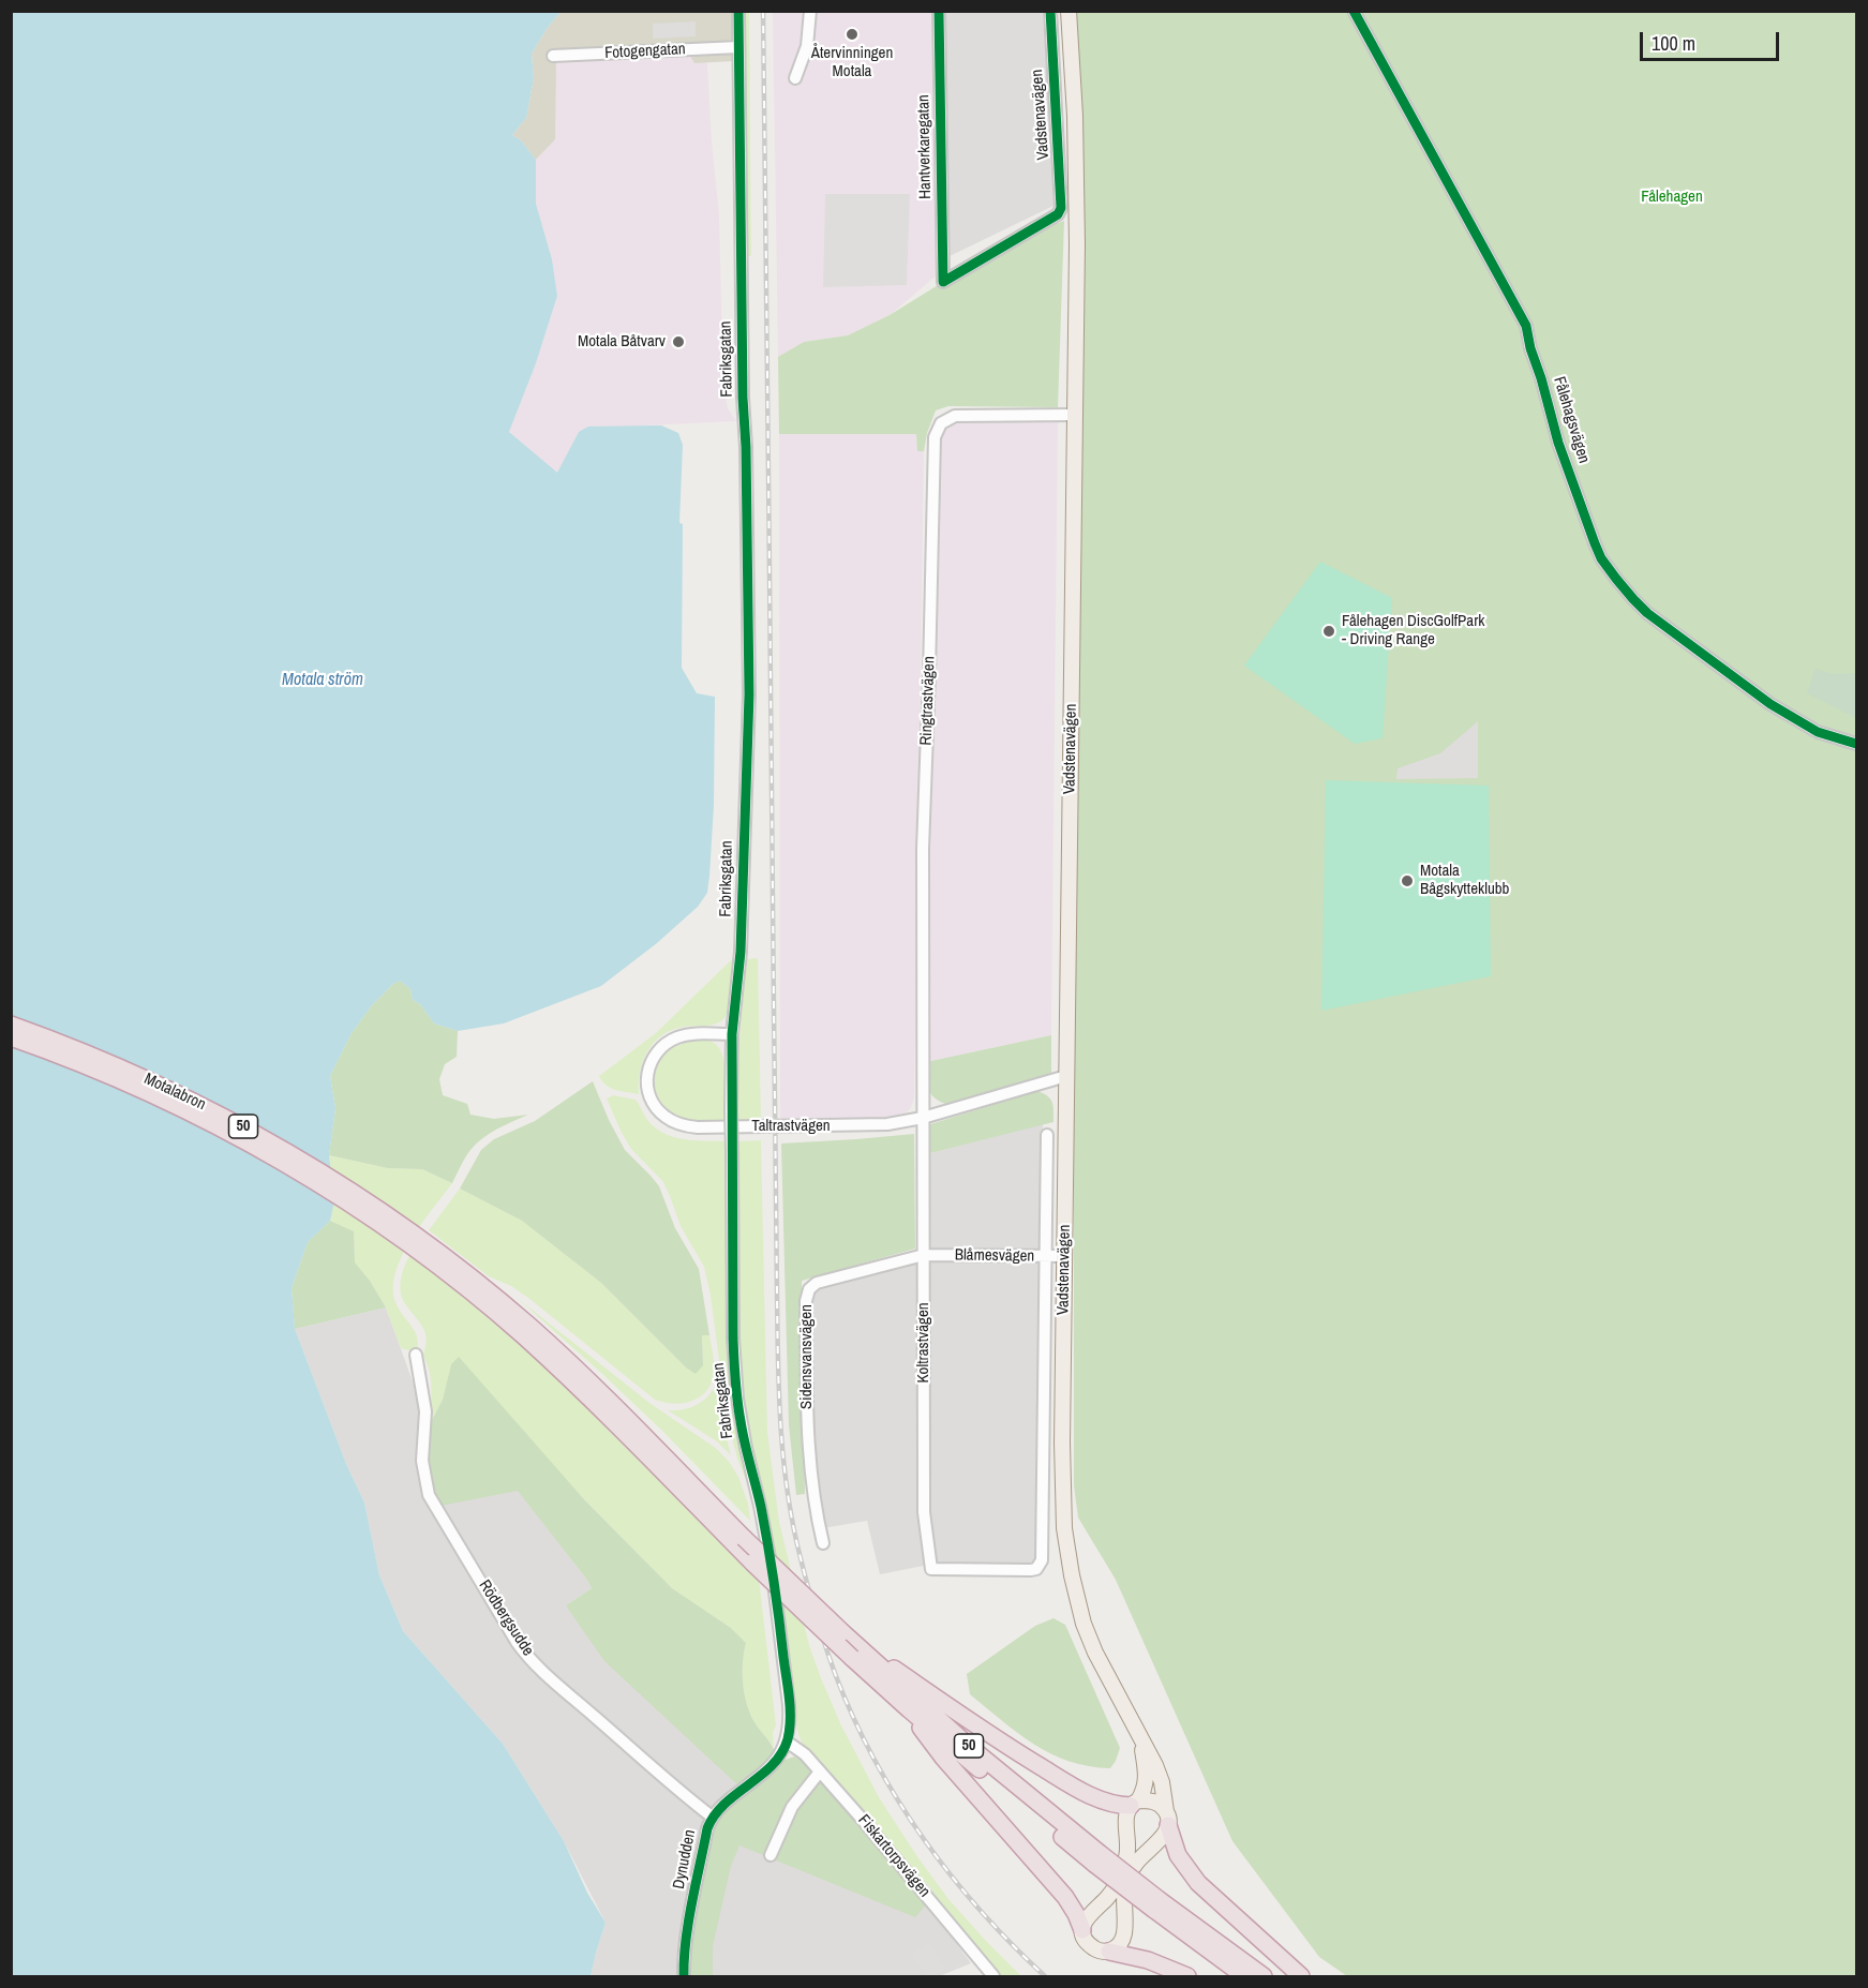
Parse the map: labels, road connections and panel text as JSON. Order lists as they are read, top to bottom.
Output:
{
  "streets": {
    "highway": ["Motalabron", "50"],
    "main road": ["Vadstenavägen"],
    "street": [
      "Fotogengatan",
      "Hantverkaregatan",
      "Fabriksgatan",
      "Fålehagsvägen",
      "Ringtrastvägen",
      "Taltrastvägen",
      "Blåmesvägen",
      "Koltrastvägen",
      "Sidensvansvägen",
      "Rödbergsudde",
      "Fiskartorpsvägen",
      "Dynudden"
    ]
  },
  "crossings": [
    ["Fotogengatan", "Fabriksgatan"],
    ["Vadstenavägen", "Hantverkaregatan"],
    ["Vadstenavägen", "Ringtrastvägen"],
    ["Vadstenavägen", "50"],
    ["Vadstenavägen", "Taltrastvägen"],
    ["Vadstenavägen", "Blåmesvägen"],
    ["Vadstenavägen", "Koltrastvägen"],
    ["Fabriksgatan", "Taltrastvägen"],
    ["Fabriksgatan", "Fiskartorpsvägen"],
    ["Fabriksgatan", "Dynudden"],
    ["Ringtrastvägen", "Taltrastvägen"],
    ["Ringtrastvägen", "Koltrastvägen"],
    ["Motalabron", "50"],
    ["Taltrastvägen", "Koltrastvägen"],
    ["Blåmesvägen", "Koltrastvägen"],
    ["Blåmesvägen", "Sidensvansvägen"],
    ["Koltrastvägen", "Sidensvansvägen"],
    ["Rödbergsudde", "Dynudden"],
    ["Fiskartorpsvägen", "Dynudden"]
  ],
  "water": ["Motala ström"],
  "parks": ["Fålehagen"],
  "places": [
    "Återvinningen Motala",
    "Motala Båtvarv",
    "Fålehagen DiscGolfPark - Driving Range",
    "Motala Bågskytteklubb"
  ],
  "scale_bar": "100 m"
}
